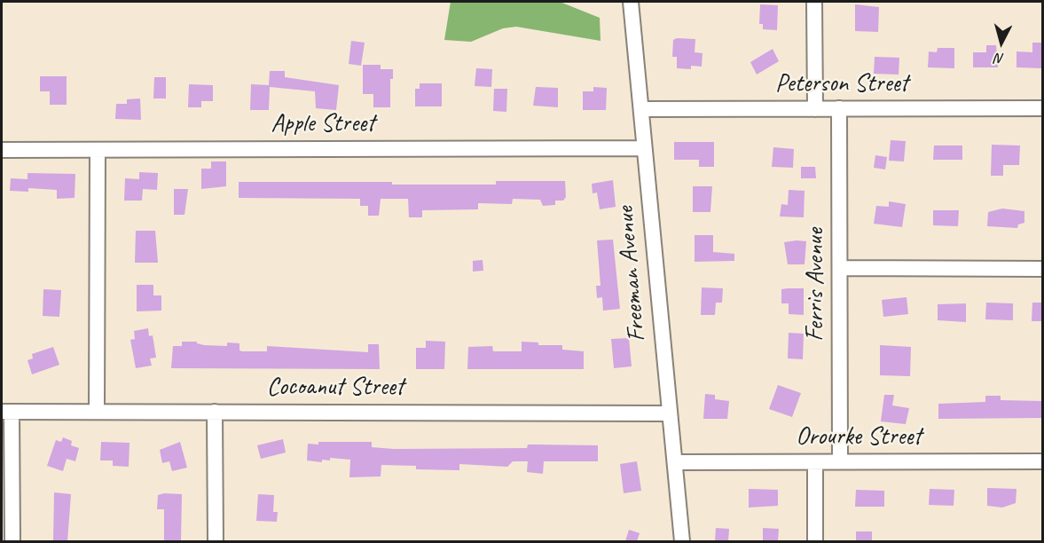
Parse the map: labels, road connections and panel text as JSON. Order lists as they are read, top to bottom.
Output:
{
  "streets": {
    "street": [
      "Peterson Street",
      "Apple Street",
      "Freeman Avenue",
      "Ferris Avenue",
      "Cocoanut Street",
      "Orourke Street"
    ]
  },
  "crossings": [
    ["Peterson Street", "Freeman Avenue"],
    ["Peterson Street", "Ferris Avenue"],
    ["Apple Street", "Freeman Avenue"],
    ["Freeman Avenue", "Cocoanut Street"],
    ["Freeman Avenue", "Orourke Street"],
    ["Ferris Avenue", "Orourke Street"]
  ],
  "north": "bottom"
}
